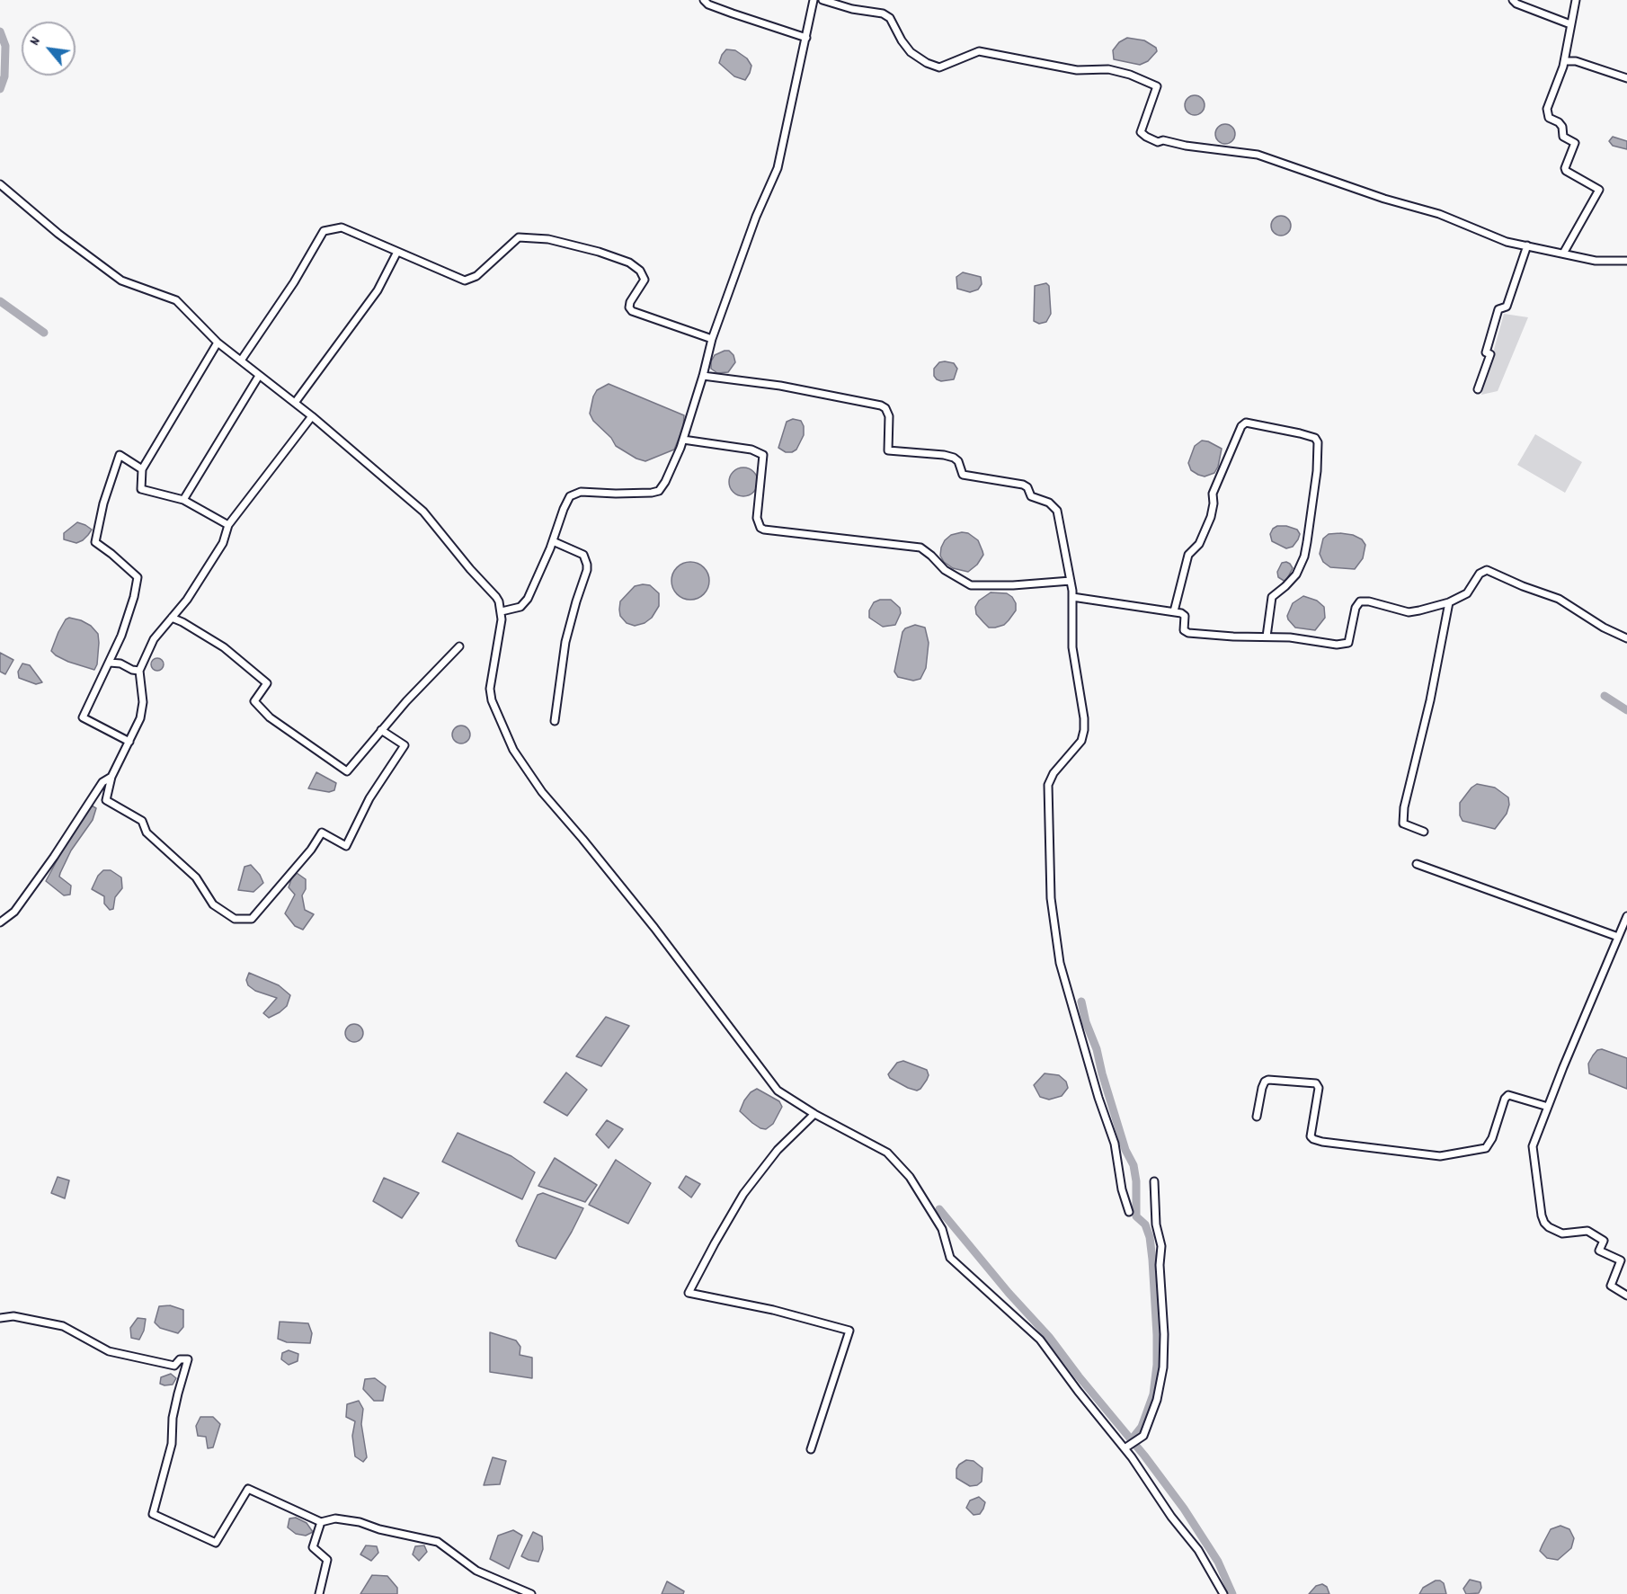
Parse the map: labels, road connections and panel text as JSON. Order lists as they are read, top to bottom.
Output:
{
  "north": "top left"
}
